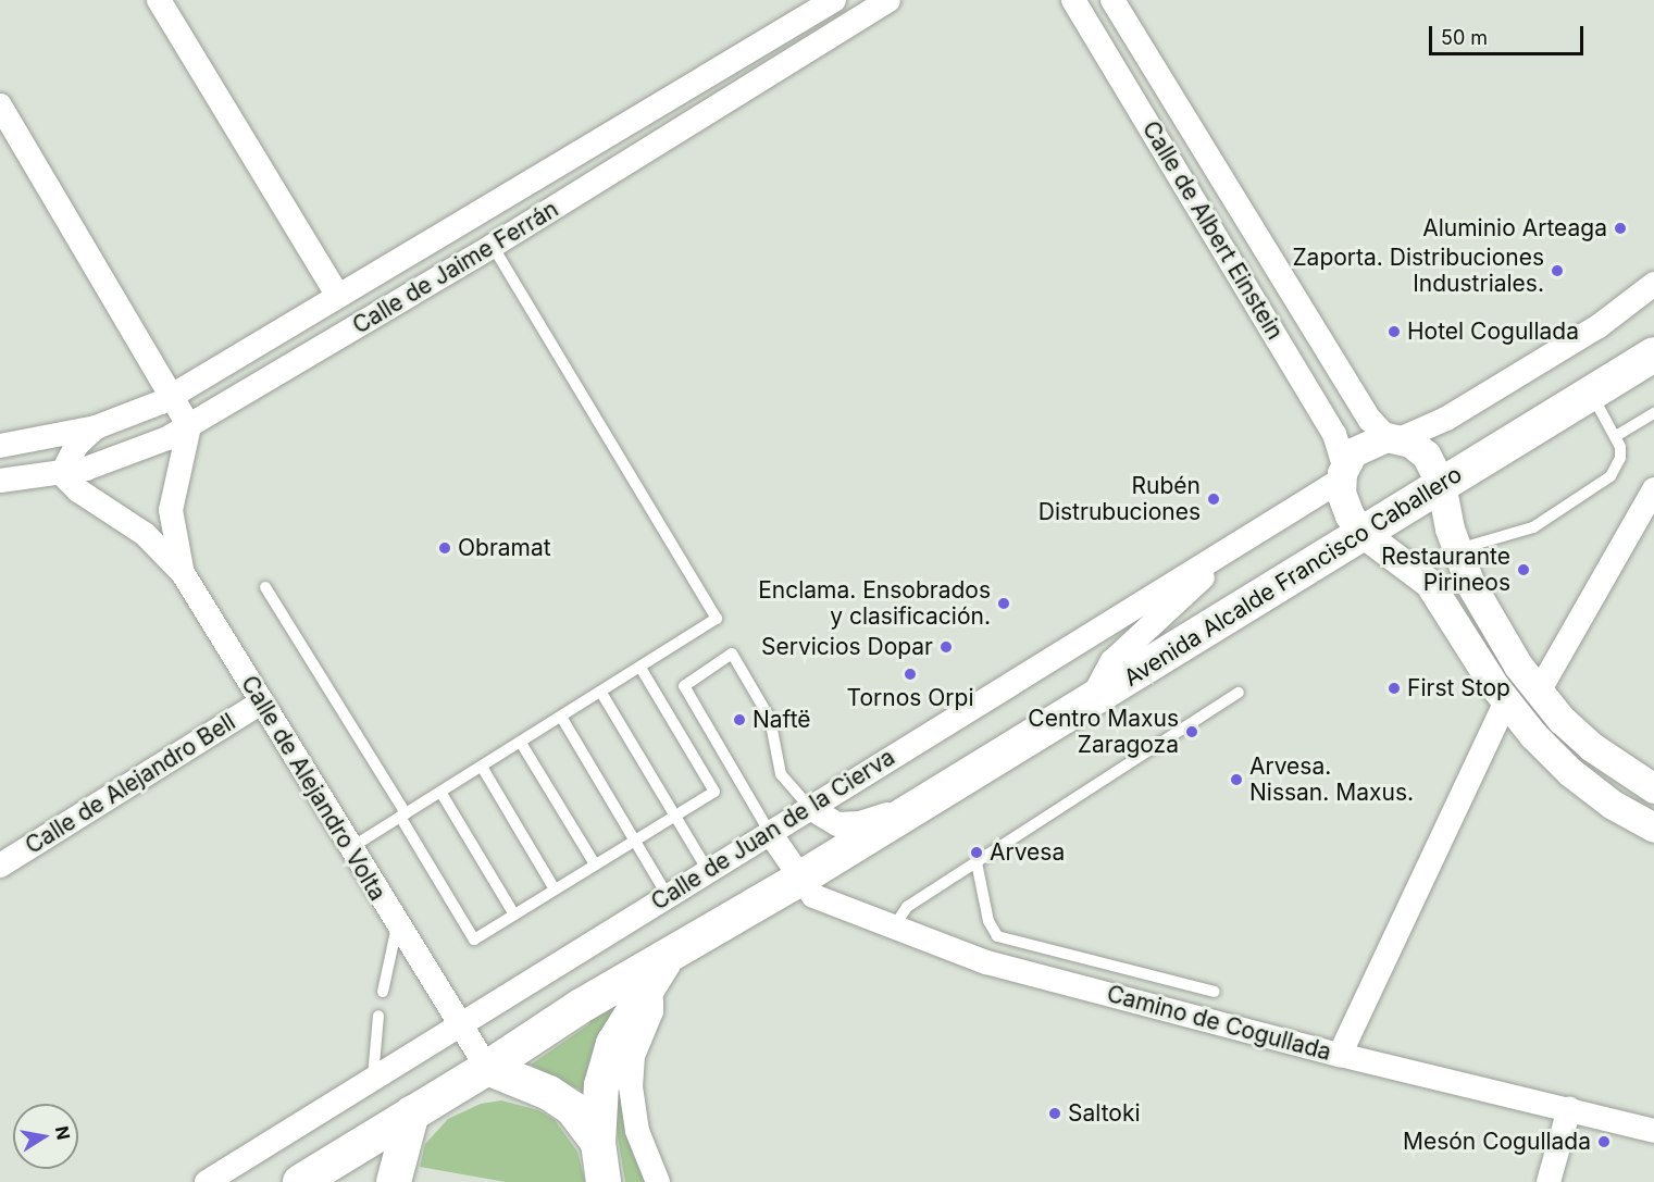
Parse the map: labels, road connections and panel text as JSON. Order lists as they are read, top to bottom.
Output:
{
  "streets": {
    "main road": ["Avenida Alcalde Francisco Caballero"],
    "street": [
      "Calle de Albert Einstein",
      "Calle de Jaime Ferrán",
      "Calle de Alejandro Bell",
      "Calle de Alejandro Volta",
      "Calle de Juan de la Cierva",
      "Camino de Cogullada"
    ]
  },
  "crossings": [
    ["Calle de Albert Einstein", "Calle de Juan de la Cierva"],
    ["Calle de Jaime Ferrán", "Calle de Alejandro Volta"],
    ["Avenida Alcalde Francisco Caballero", "Calle de Alejandro Volta"],
    ["Avenida Alcalde Francisco Caballero", "Camino de Cogullada"],
    ["Calle de Alejandro Bell", "Calle de Alejandro Volta"],
    ["Calle de Alejandro Volta", "Calle de Juan de la Cierva"]
  ],
  "places": [
    "Aluminio Arteaga",
    "Zaporta. Distribuciones Industriales.",
    "Hotel Cogullada",
    "Rubén Distrubuciones",
    "Obramat",
    "Restaurante Pirineos",
    "Enclama. Ensobrados y clasificación.",
    "Servicios Dopar",
    "Tornos Orpi",
    "First Stop",
    "Naftë",
    "Centro Maxus Zaragoza",
    "Arvesa. Nissan. Maxus.",
    "Arvesa",
    "Saltoki",
    "Mesón Cogullada"
  ],
  "scale_bar": "50 m",
  "north": "right"
}
